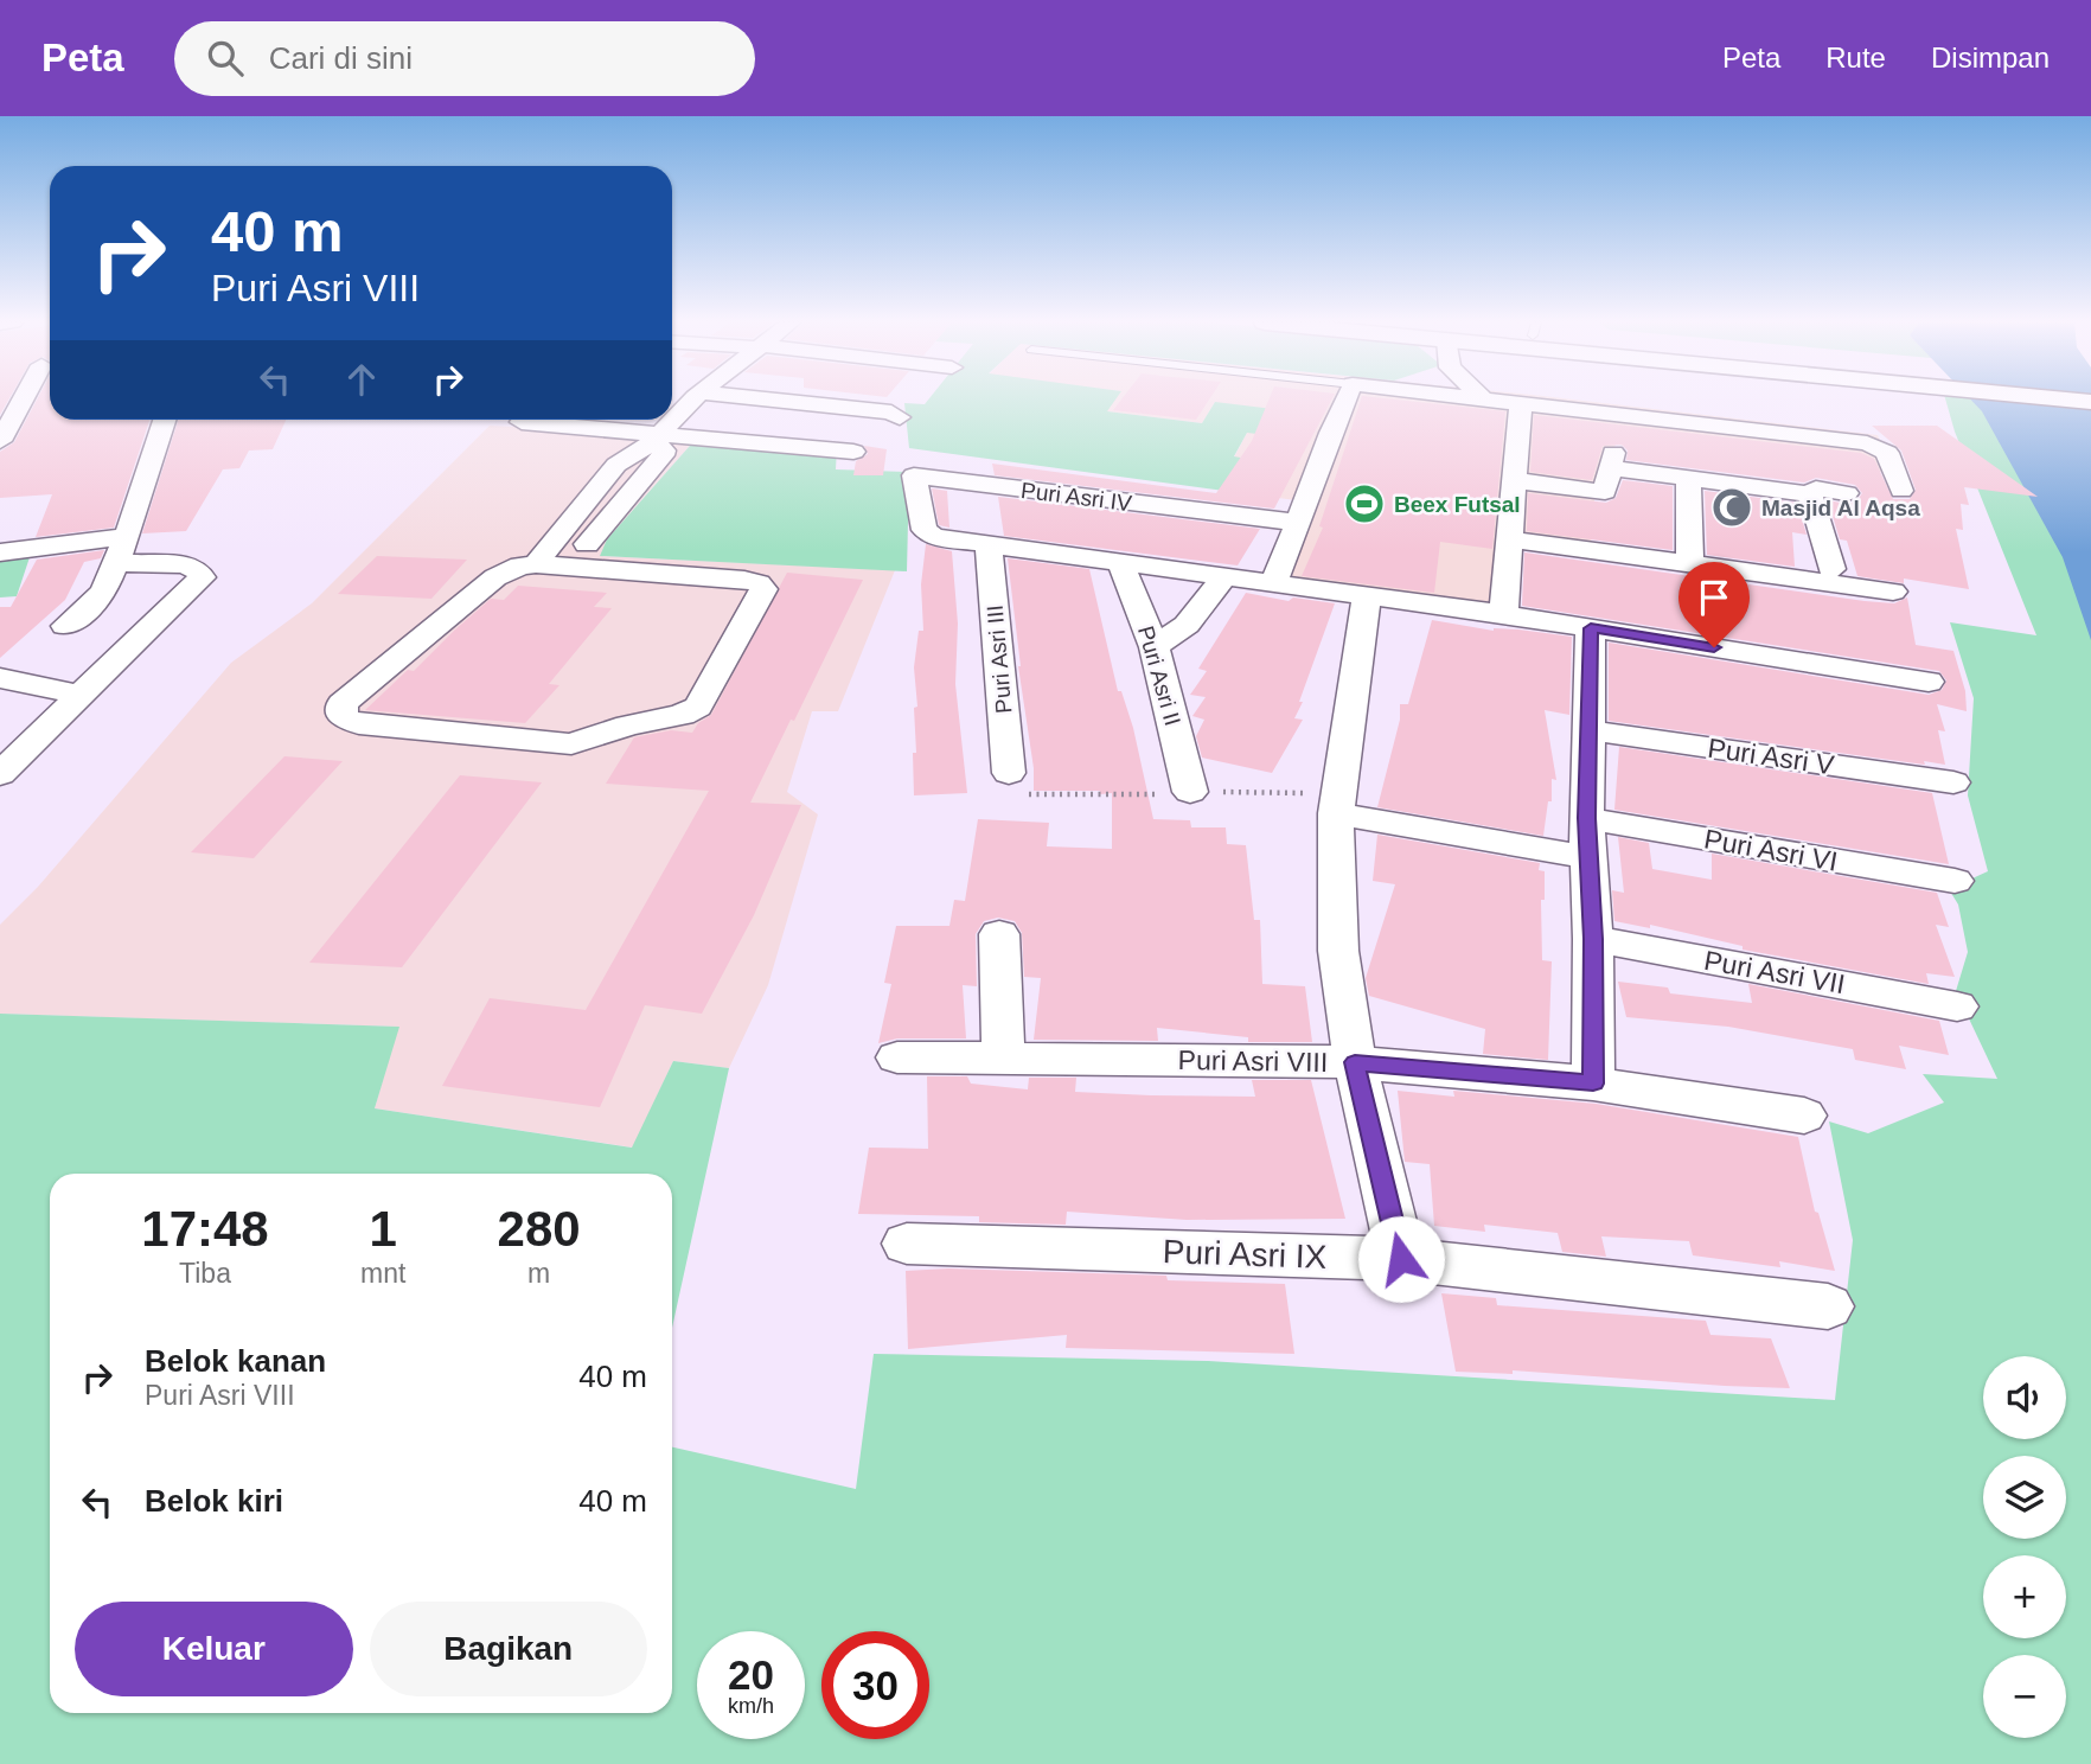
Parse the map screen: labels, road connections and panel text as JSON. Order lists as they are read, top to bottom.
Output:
{
  "streets": {
    "street": [
      "Puri Asri IV",
      "Puri Asri III",
      "Puri Asri II",
      "Puri Asri V",
      "Puri Asri VI",
      "Puri Asri VII",
      "Puri Asri VIII",
      "Puri Asri IX"
    ]
  },
  "crossings": [
    ["Puri Asri IV", "Puri Asri III"]
  ],
  "places": {
    "sports": ["Beex Futsal"],
    "mosque": ["Masjid Al Aqsa"]
  },
  "page": {
    "header": "Peta",
    "search": "Cari di sini",
    "nav": ["Peta", "Rute", "Disimpan"],
    "turn": ["40 m", "Puri Asri VIII"],
    "eta": [
      "17:48",
      "Tiba",
      "1",
      "mnt",
      "280",
      "m"
    ],
    "list": [
      {
        "name": "Belok kanan",
        "note": "Puri Asri VIII",
        "value": "40 m"
      },
      {
        "name": "Belok kiri",
        "value": "40 m"
      }
    ],
    "map_buttons": ["+", "−"],
    "buttons": ["Keluar", "Bagikan"],
    "speed": "20 km/h",
    "limit": "30"
  }
}
